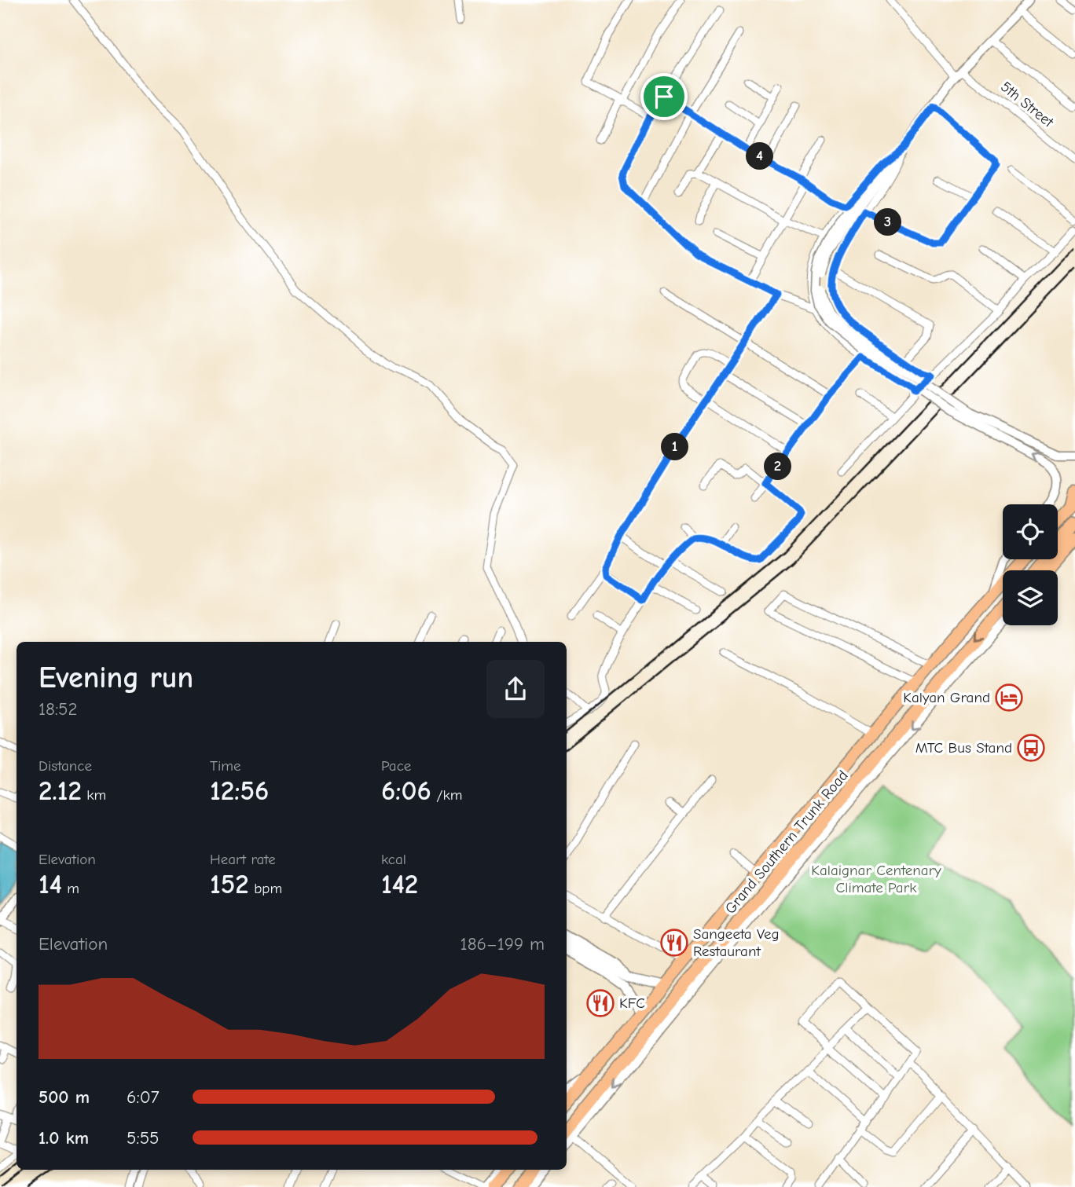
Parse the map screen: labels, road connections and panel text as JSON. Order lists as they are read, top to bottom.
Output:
{
  "streets": {
    "highway": ["Grand Southern Trunk Road"],
    "street": ["5th Street"]
  },
  "parks": ["Kalaignar Centenary Climate Park"],
  "places": {
    "hotel": ["Kalyan Grand"],
    "bus stop": ["MTC Bus Stand"],
    "restaurant": ["Sangeeta Veg Restaurant", "KFC"]
  },
  "page": {
    "pins": [
      "4",
      "3",
      "1",
      "2"
    ],
    "heading": ["Evening run", "18:52"],
    "stats": [
      ["Distance", "2.12 km"],
      ["Time", "12:56"],
      ["Pace", "6:06 /km"],
      ["Elevation", "14 m"],
      ["Heart rate", "152 bpm"],
      ["kcal", "142"]
    ],
    "chart": ["Elevation", "186–199 m"],
    "list": [
      {
        "name": "500 m",
        "note": "6:07"
      },
      {
        "name": "1.0 km",
        "note": "5:55"
      }
    ]
  }
}
